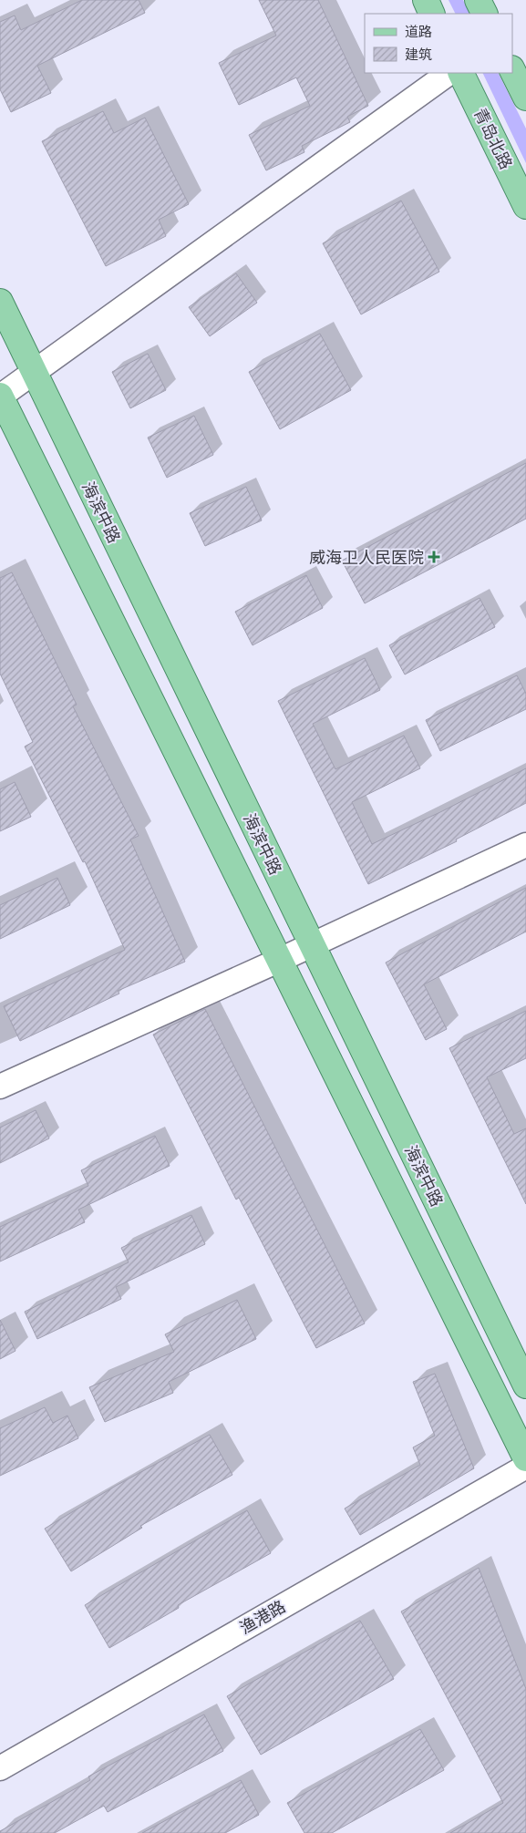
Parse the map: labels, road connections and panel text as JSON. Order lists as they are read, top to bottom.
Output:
{
  "streets": {
    "main road": ["青岛北路", "海滨中路"],
    "street": ["渔港路"]
  },
  "places": {
    "health": ["威海卫人民医院"]
  },
  "legend": ["道路", "建筑"]
}
